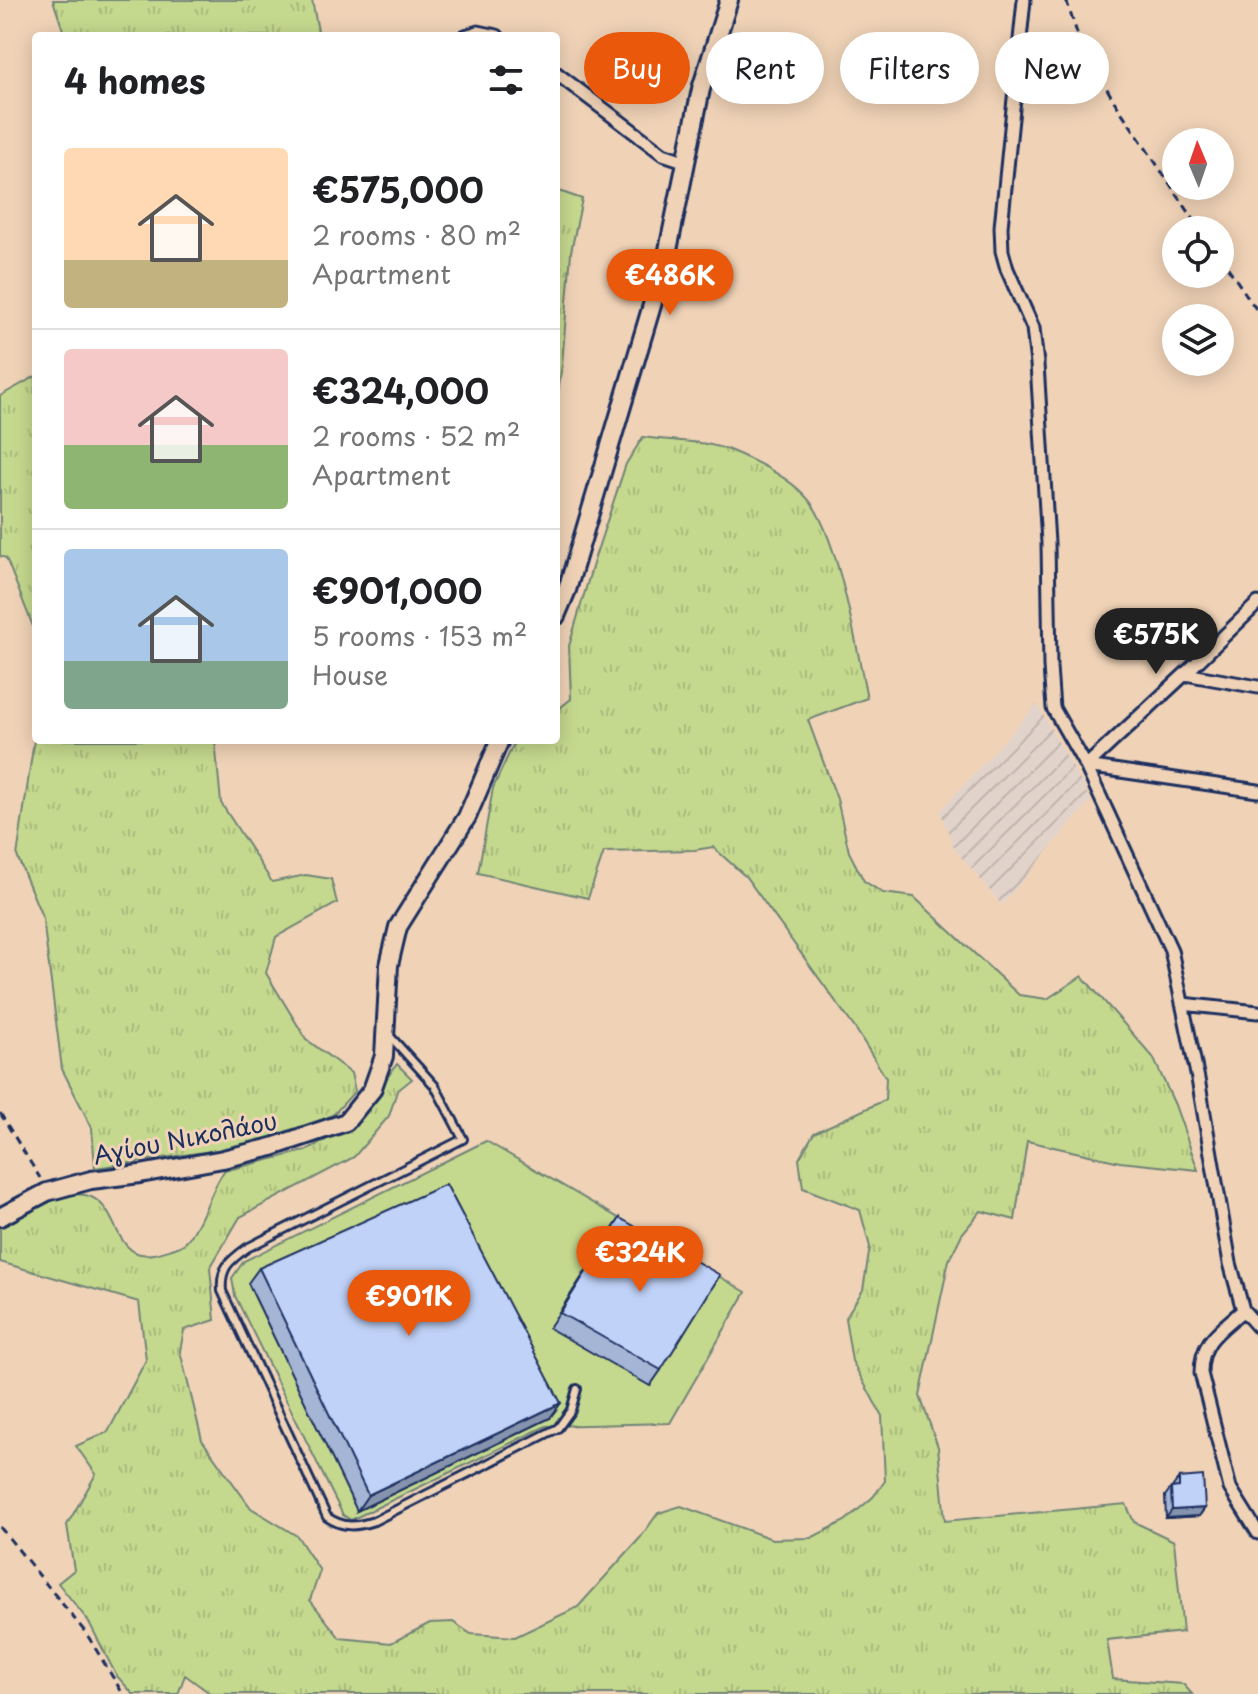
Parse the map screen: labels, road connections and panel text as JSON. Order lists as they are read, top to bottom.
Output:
{
  "streets": {
    "street": ["Αγίου Νικολάου"]
  },
  "north": "top",
  "page": {
    "chip": [
      "Buy",
      "Rent",
      "Filters",
      "New"
    ],
    "heading": "4 homes",
    "list": [
      {
        "name": "€575,000",
        "note": "2 rooms · 80 m² · Apartment"
      },
      {
        "name": "€324,000",
        "note": "2 rooms · 52 m² · Apartment"
      },
      {
        "name": "€901,000",
        "note": "5 rooms · 153 m² · House"
      }
    ],
    "price": [
      "€486K",
      "€575K",
      "€324K",
      "€901K"
    ]
  }
}
